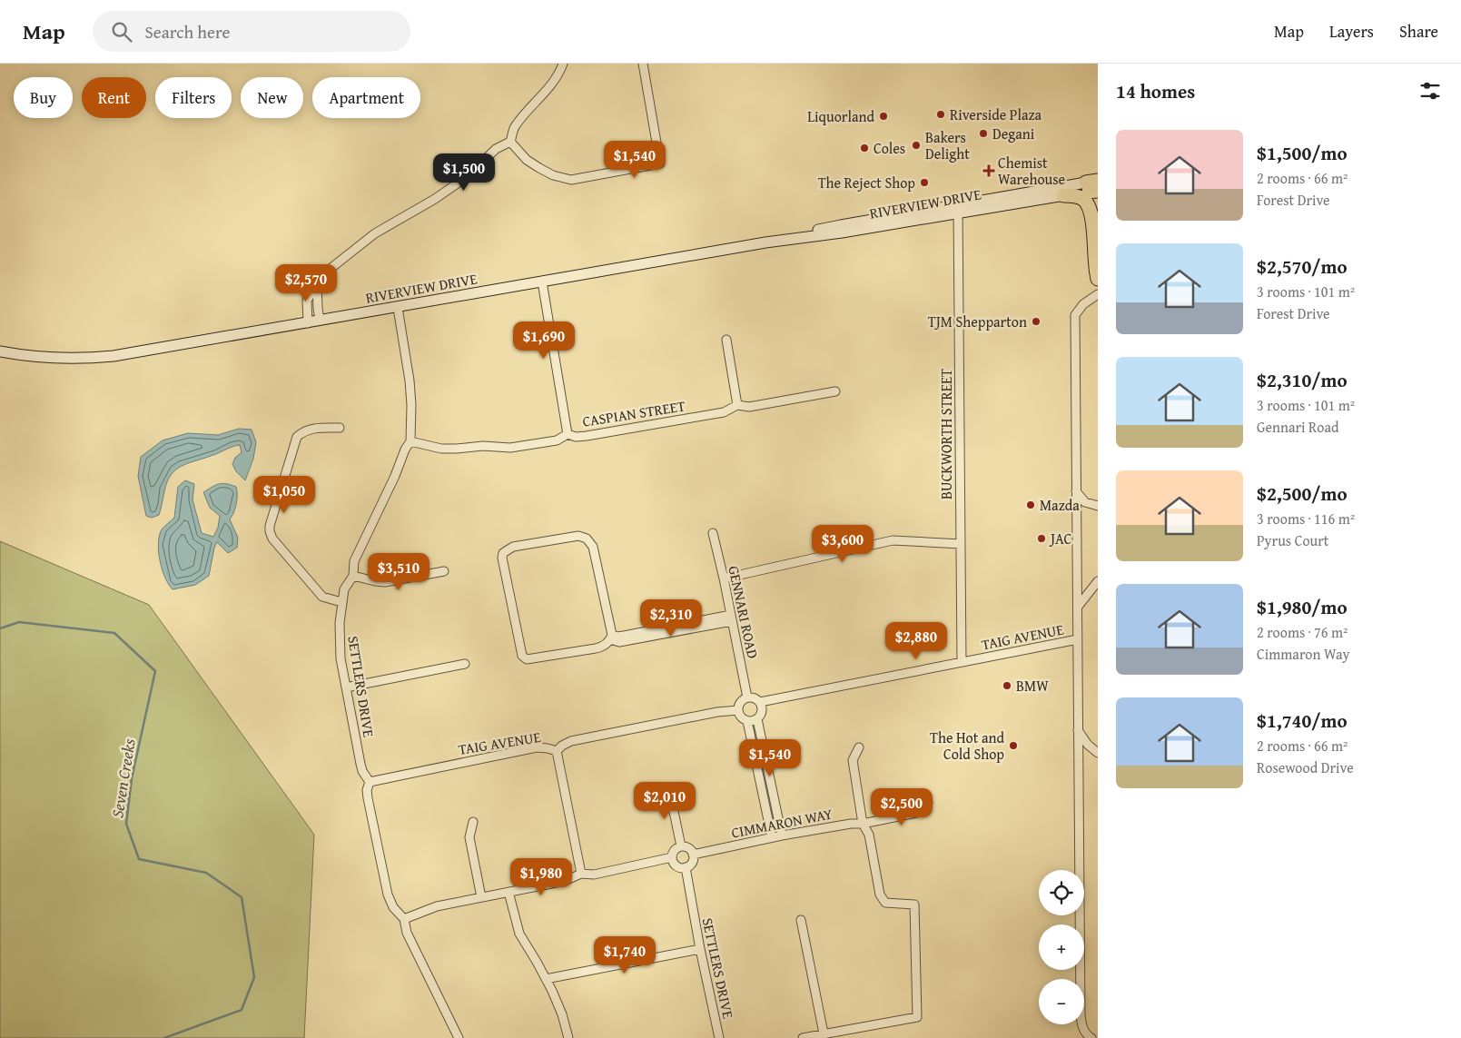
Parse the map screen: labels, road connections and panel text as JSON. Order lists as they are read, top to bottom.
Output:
{
  "streets": {
    "street": [
      "RIVERVIEW DRIVE",
      "CASPIAN STREET",
      "BUCKWORTH STREET",
      "GENNARI ROAD",
      "TAIG AVENUE",
      "SETTLERS DRIVE",
      "CIMMARON WAY"
    ]
  },
  "crossings": [
    ["RIVERVIEW DRIVE", "BUCKWORTH STREET"],
    ["RIVERVIEW DRIVE", "SETTLERS DRIVE"],
    ["CASPIAN STREET", "SETTLERS DRIVE"],
    ["BUCKWORTH STREET", "TAIG AVENUE"],
    ["GENNARI ROAD", "TAIG AVENUE"],
    ["TAIG AVENUE", "SETTLERS DRIVE"],
    ["SETTLERS DRIVE", "CIMMARON WAY"]
  ],
  "water": ["Seven Creeks"],
  "places": {
    "other": [
      "Riverside Plaza",
      "Liquorland",
      "Degani",
      "Bakers Delight",
      "Coles",
      "The Reject Shop",
      "TJM Shepparton",
      "Mazda",
      "JAC",
      "BMW",
      "The Hot and Cold Shop"
    ],
    "health": ["Chemist Warehouse"]
  },
  "page": {
    "header": "Map",
    "search": "Search here",
    "nav": ["Map", "Layers", "Share"],
    "heading": "14 homes",
    "chip": [
      "Buy",
      "Rent",
      "Filters",
      "New",
      "Apartment"
    ],
    "list": [
      {
        "name": "$1,500/mo",
        "note": "2 rooms · 66 m² · Forest Drive"
      },
      {
        "name": "$2,570/mo",
        "note": "3 rooms · 101 m² · Forest Drive"
      },
      {
        "name": "$2,310/mo",
        "note": "3 rooms · 101 m² · Gennari Road"
      },
      {
        "name": "$2,500/mo",
        "note": "3 rooms · 116 m² · Pyrus Court"
      },
      {
        "name": "$1,980/mo",
        "note": "2 rooms · 76 m² · Cimmaron Way"
      },
      {
        "name": "$1,740/mo",
        "note": "2 rooms · 66 m² · Rosewood Drive"
      }
    ],
    "price": [
      "$1,540",
      "$1,500",
      "$2,570",
      "$1,690",
      "$1,050",
      "$3,600",
      "$3,510",
      "$2,310",
      "$2,880",
      "$1,540",
      "$2,010",
      "$2,500",
      "$1,980",
      "$1,740"
    ],
    "map_buttons": ["+", "−"]
  }
}
